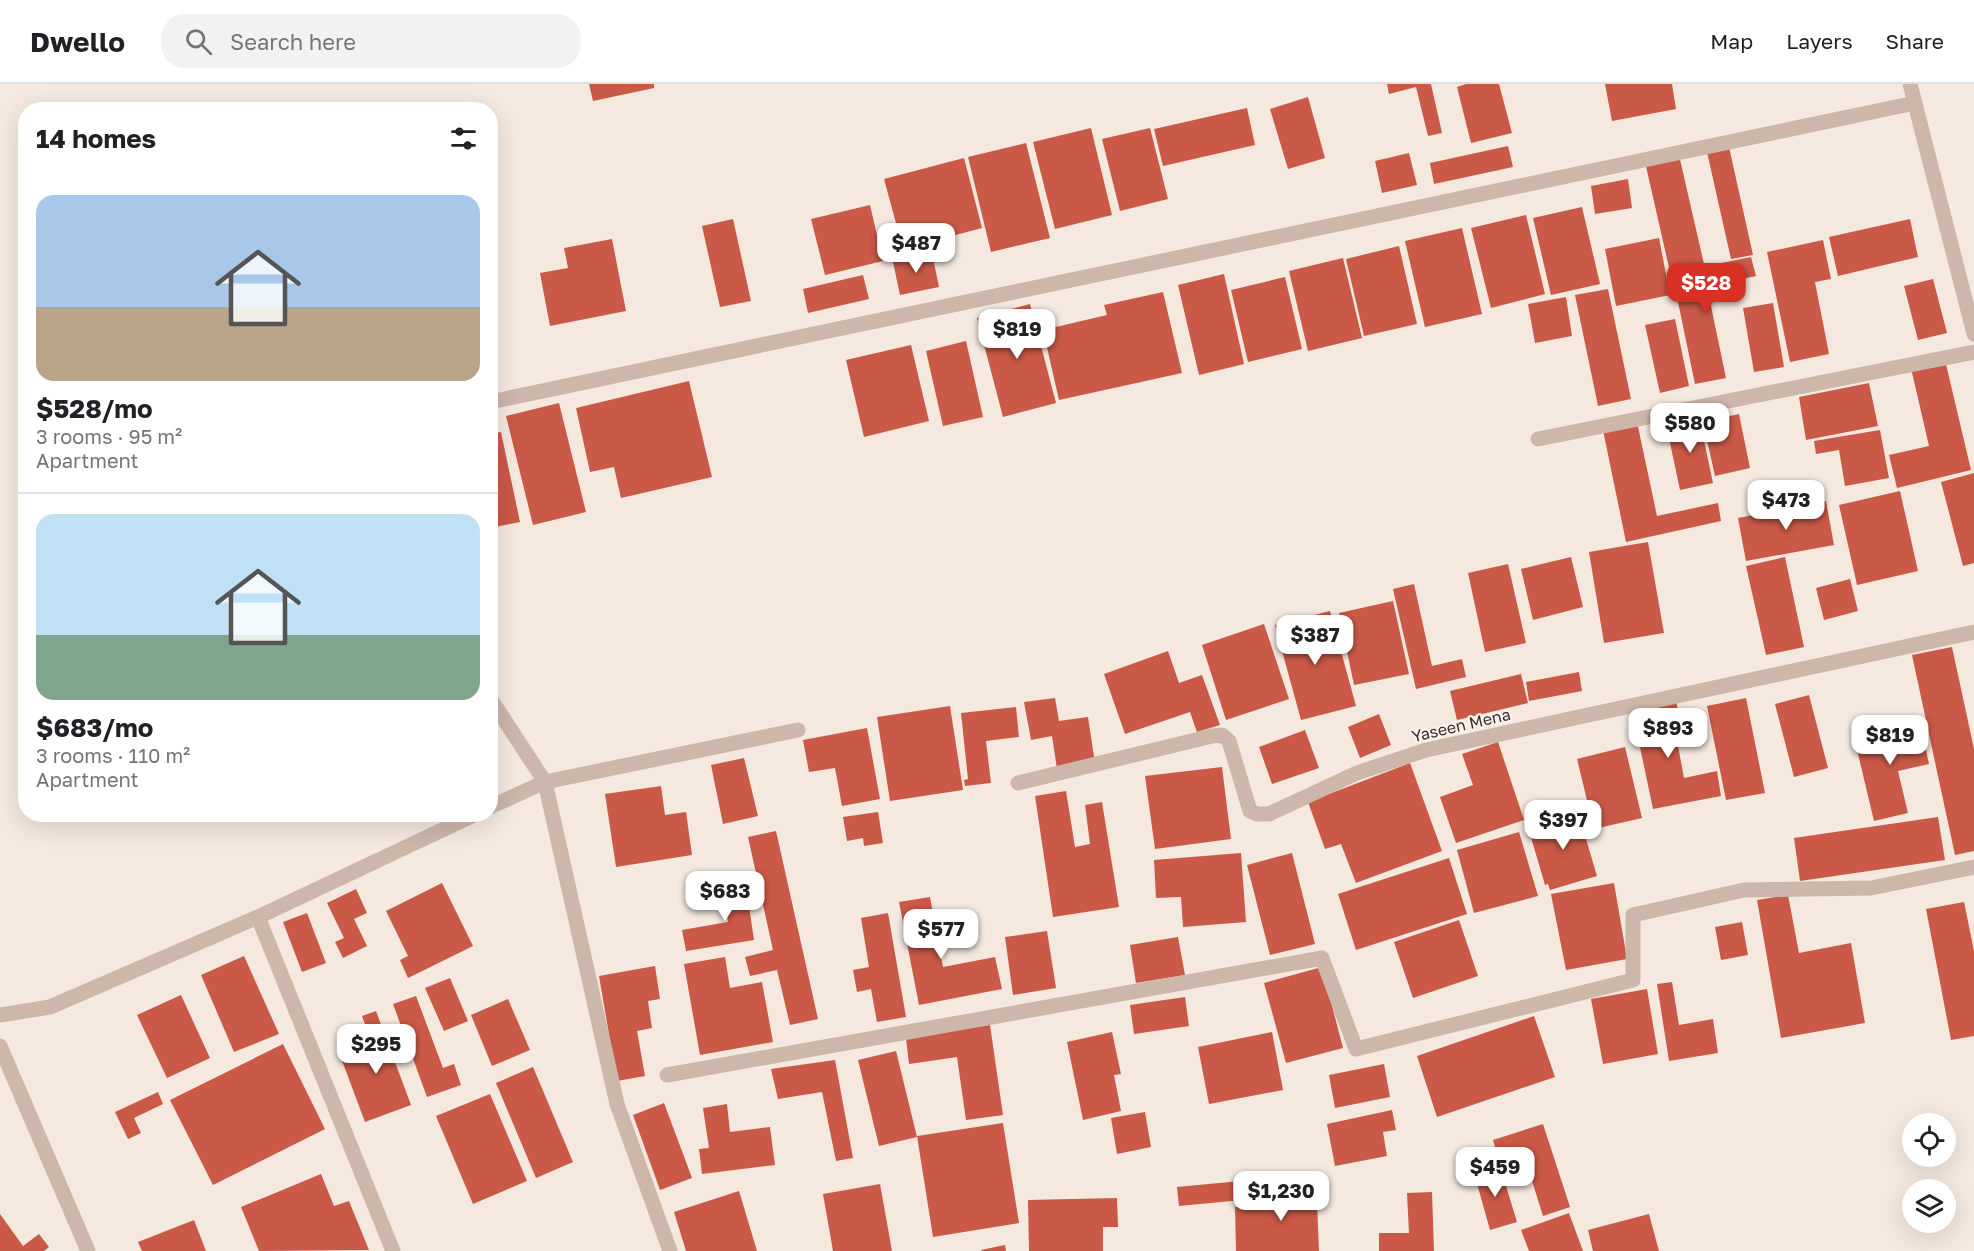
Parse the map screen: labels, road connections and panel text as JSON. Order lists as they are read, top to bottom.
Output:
{
  "streets": {
    "street": ["Yaseen Mena"]
  },
  "page": {
    "header": "Dwello",
    "search": "Search here",
    "nav": ["Map", "Layers", "Share"],
    "heading": "14 homes",
    "list": [
      {
        "name": "$528/mo",
        "note": "3 rooms · 95 m² · Apartment"
      },
      {
        "name": "$683/mo",
        "note": "3 rooms · 110 m² · Apartment"
      }
    ],
    "price": [
      "$487",
      "$528",
      "$819",
      "$580",
      "$473",
      "$387",
      "$893",
      "$819",
      "$397",
      "$683",
      "$577",
      "$295",
      "$459",
      "$1,230"
    ]
  }
}
